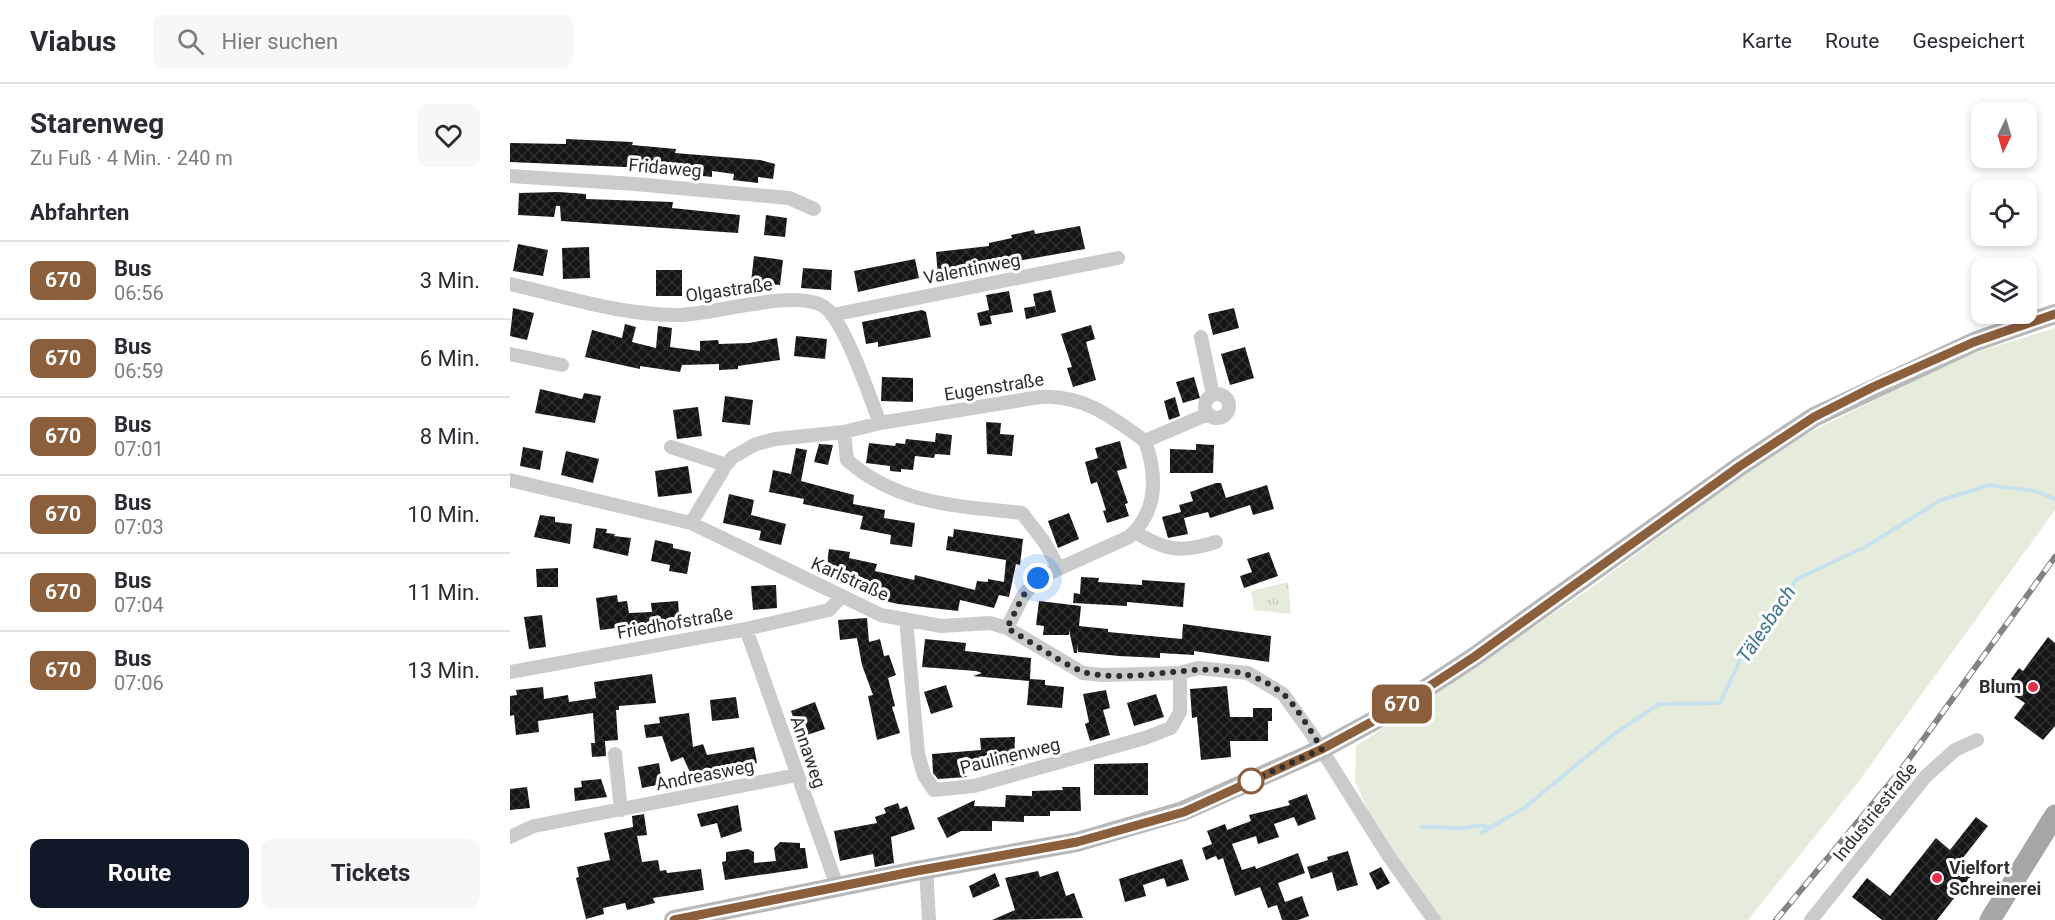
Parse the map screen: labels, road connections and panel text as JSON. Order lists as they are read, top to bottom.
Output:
{
  "streets": {
    "street": [
      "Fridaweg",
      "Valentinweg",
      "Olgastraße",
      "Eugenstraße",
      "Karlstraße",
      "Friedhofstraße",
      "Annaweg",
      "Paulinenweg",
      "Andreasweg",
      "Industriestraße"
    ]
  },
  "crossings": [
    ["Valentinweg", "Olgastraße"],
    ["Eugenstraße", "Karlstraße"],
    ["Karlstraße", "Friedhofstraße"],
    ["Karlstraße", "Paulinenweg"],
    ["Friedhofstraße", "Annaweg"],
    ["Annaweg", "Andreasweg"]
  ],
  "water": ["Tälesbach"],
  "places": ["Blum", "Vielfort Schreinerei"],
  "lines": ["bus line 670"],
  "north": "bottom",
  "page": {
    "header": "Viabus",
    "search": "Hier suchen",
    "nav": ["Karte", "Route", "Gespeichert"],
    "heading": [
      ["Starenweg", "Zu Fuß · 4 Min. · 240 m"],
      "Abfahrten"
    ],
    "on_map": "670",
    "list": [
      {
        "mark": "670",
        "name": "Bus",
        "note": "06:56",
        "value": "3 Min."
      },
      {
        "mark": "670",
        "name": "Bus",
        "note": "06:59",
        "value": "6 Min."
      },
      {
        "mark": "670",
        "name": "Bus",
        "note": "07:01",
        "value": "8 Min."
      },
      {
        "mark": "670",
        "name": "Bus",
        "note": "07:03",
        "value": "10 Min."
      },
      {
        "mark": "670",
        "name": "Bus",
        "note": "07:04",
        "value": "11 Min."
      },
      {
        "mark": "670",
        "name": "Bus",
        "note": "07:06",
        "value": "13 Min."
      }
    ],
    "buttons": ["Route", "Tickets"]
  }
}
